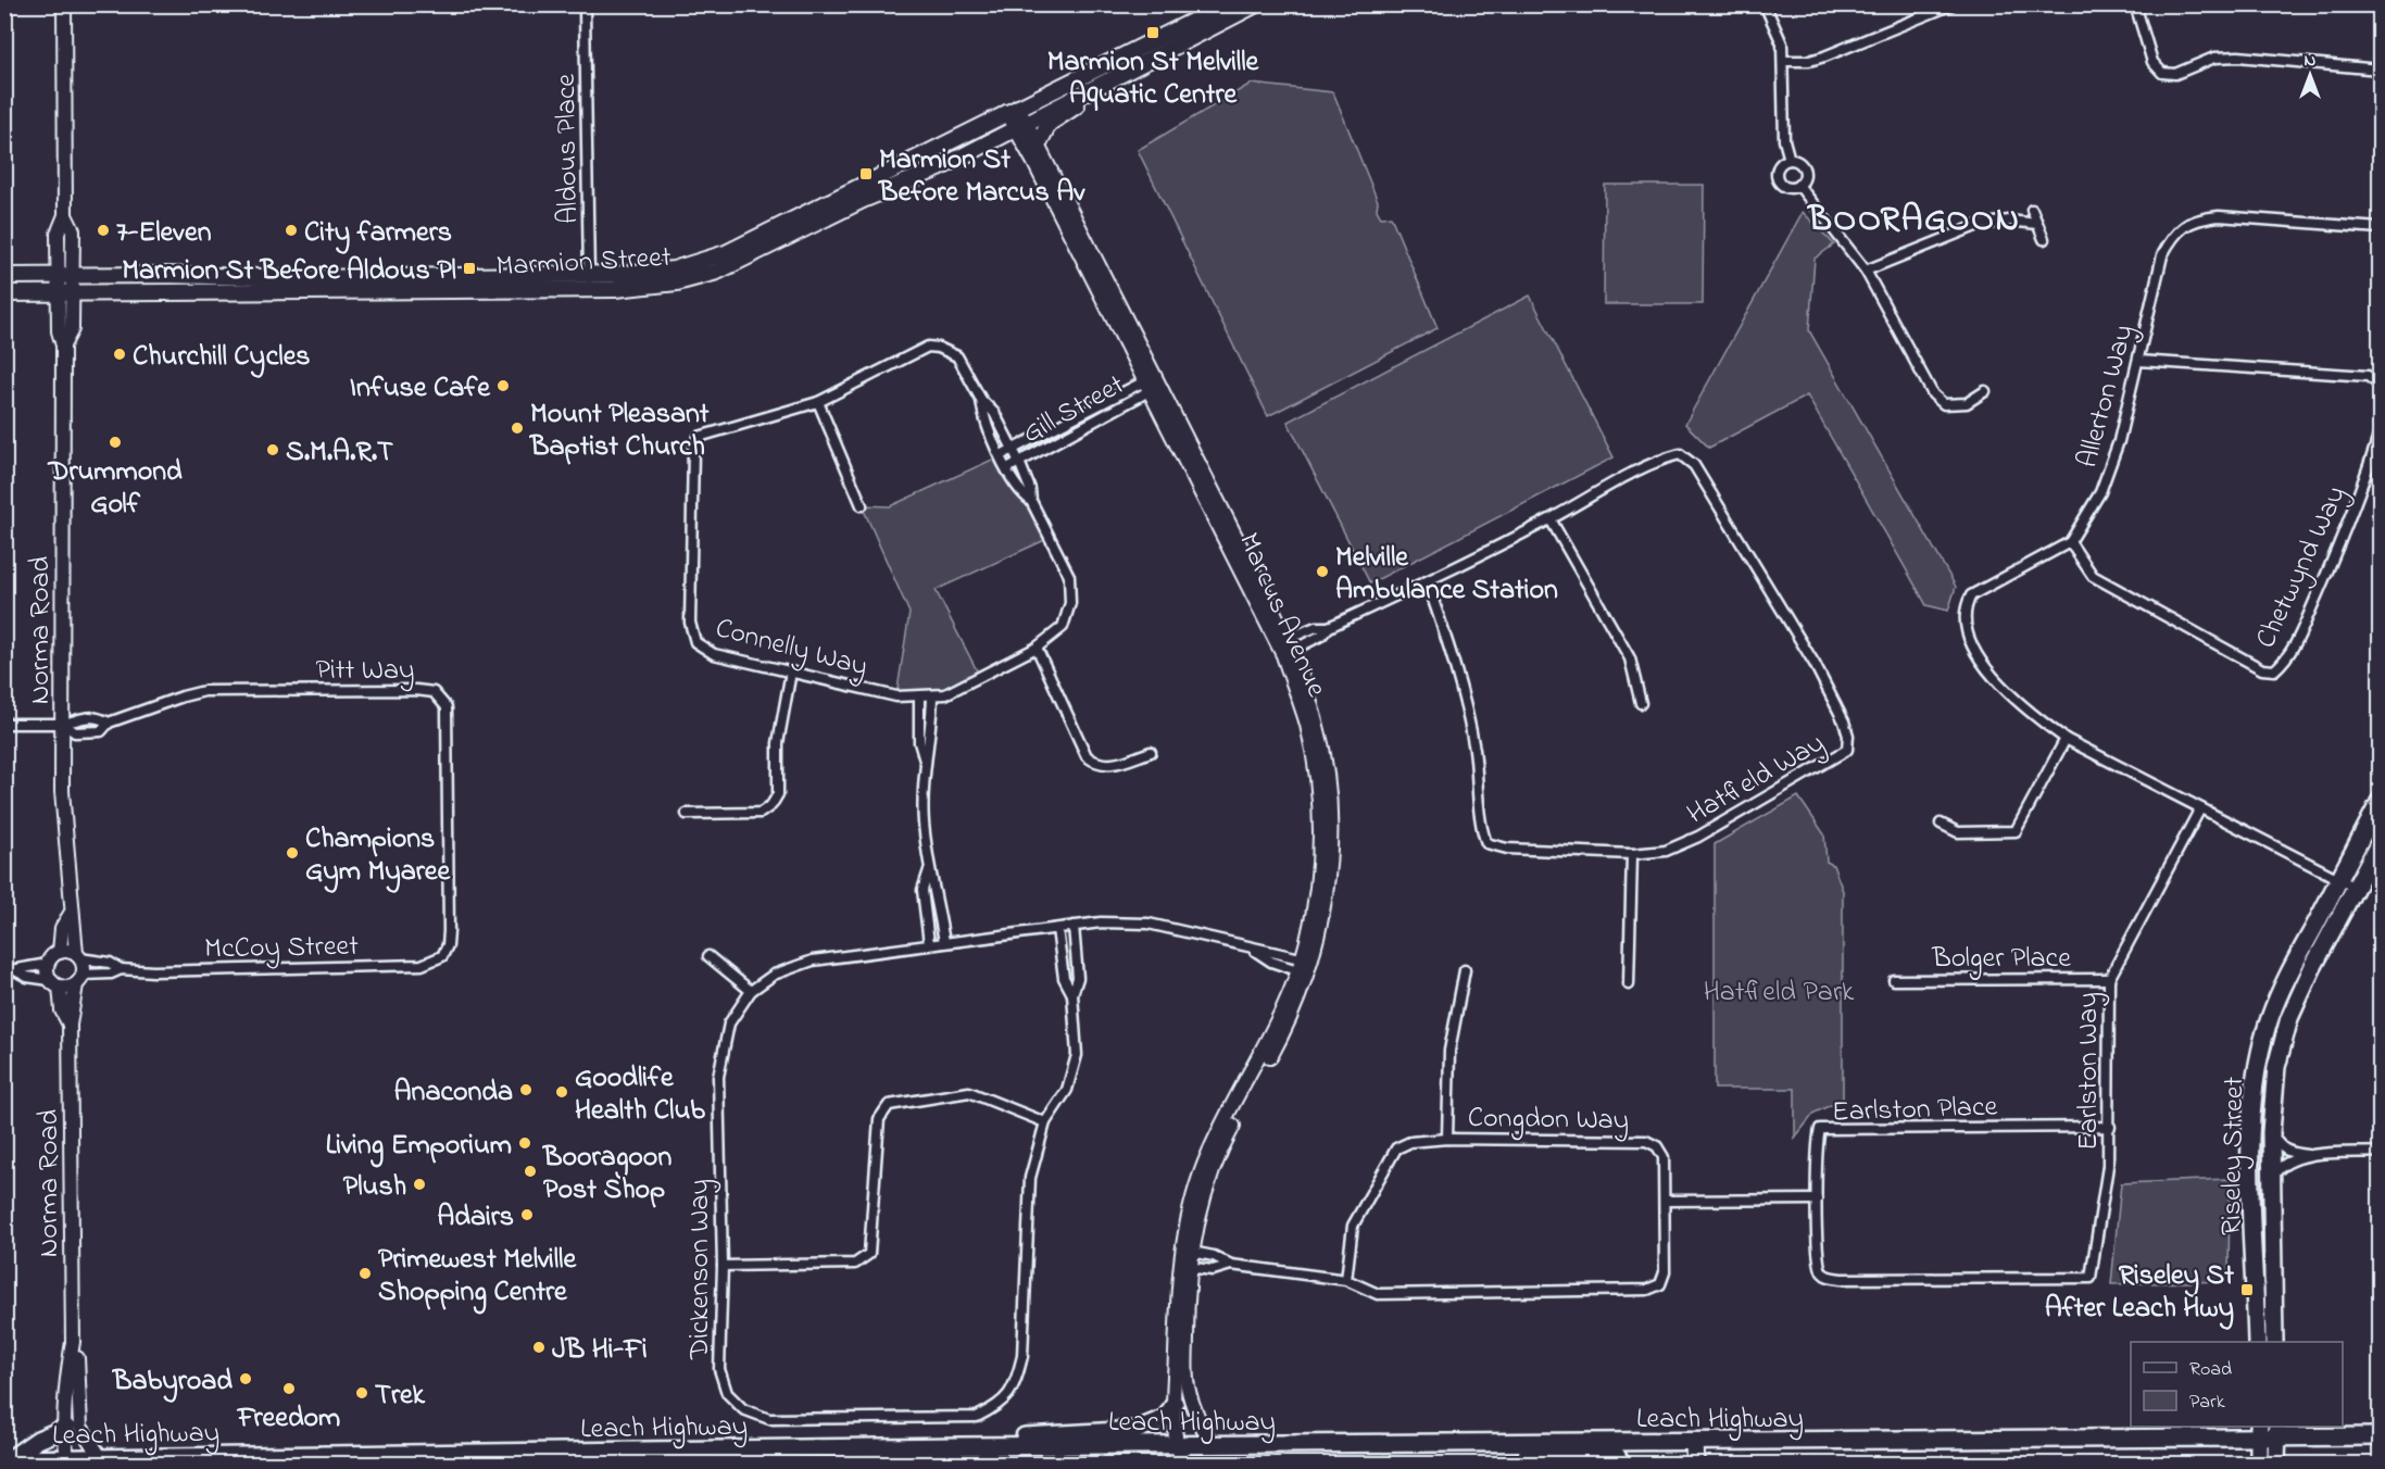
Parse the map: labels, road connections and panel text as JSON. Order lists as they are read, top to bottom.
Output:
{
  "streets": {
    "highway": ["Riseley Street", "Leach Highway"],
    "main road": ["Marmion Street"],
    "street": [
      "Aldous Place",
      "Allerton Way",
      "Gill Street",
      "Chetwynd Way",
      "Marcus Avenue",
      "Norma Road",
      "Connelly Way",
      "Pitt Way",
      "Hatfield Way",
      "McCoy Street",
      "Bolger Place",
      "Earlston Way",
      "Earlston Place",
      "Congdon Way",
      "Dickenson Way"
    ]
  },
  "crossings": [
    ["Aldous Place", "Marmion Street"],
    ["Marmion Street", "Marcus Avenue"],
    ["Marmion Street", "Norma Road"],
    ["Allerton Way", "Chetwynd Way"],
    ["Gill Street", "Marcus Avenue"],
    ["Gill Street", "Connelly Way"],
    ["Marcus Avenue", "Hatfield Way"],
    ["Marcus Avenue", "Congdon Way"],
    ["Marcus Avenue", "Dickenson Way"],
    ["Marcus Avenue", "Leach Highway"],
    ["Norma Road", "Pitt Way"],
    ["Norma Road", "McCoy Street"],
    ["Norma Road", "Leach Highway"],
    ["Pitt Way", "McCoy Street"],
    ["Bolger Place", "Earlston Way"],
    ["Earlston Way", "Earlston Place"]
  ],
  "districts": ["BOORAGOON"],
  "parks": ["Hatfield Park"],
  "places": {
    "transit": [
      "Marmion St Melville Aquatic Centre",
      "Marmion St Before Marcus Av",
      "Marmion St Before Aldous Pl",
      "Riseley St After Leach Hwy"
    ],
    "other": [
      "7-Eleven",
      "City farmers",
      "Churchill Cycles",
      "Infuse Cafe",
      "Mount Pleasant Baptist Church",
      "Drummond Golf",
      "S.M.A.R.T",
      "Melville Ambulance Station",
      "Champions Gym Myaree",
      "Anaconda",
      "Goodlife Health Club",
      "Living Emporium",
      "Booragoon Post Shop",
      "Plush",
      "Adairs",
      "Primewest Melville Shopping Centre",
      "JB Hi-Fi",
      "Babyroad",
      "Freedom",
      "Trek"
    ]
  },
  "legend": ["Road", "Park"],
  "north": "top"
}
